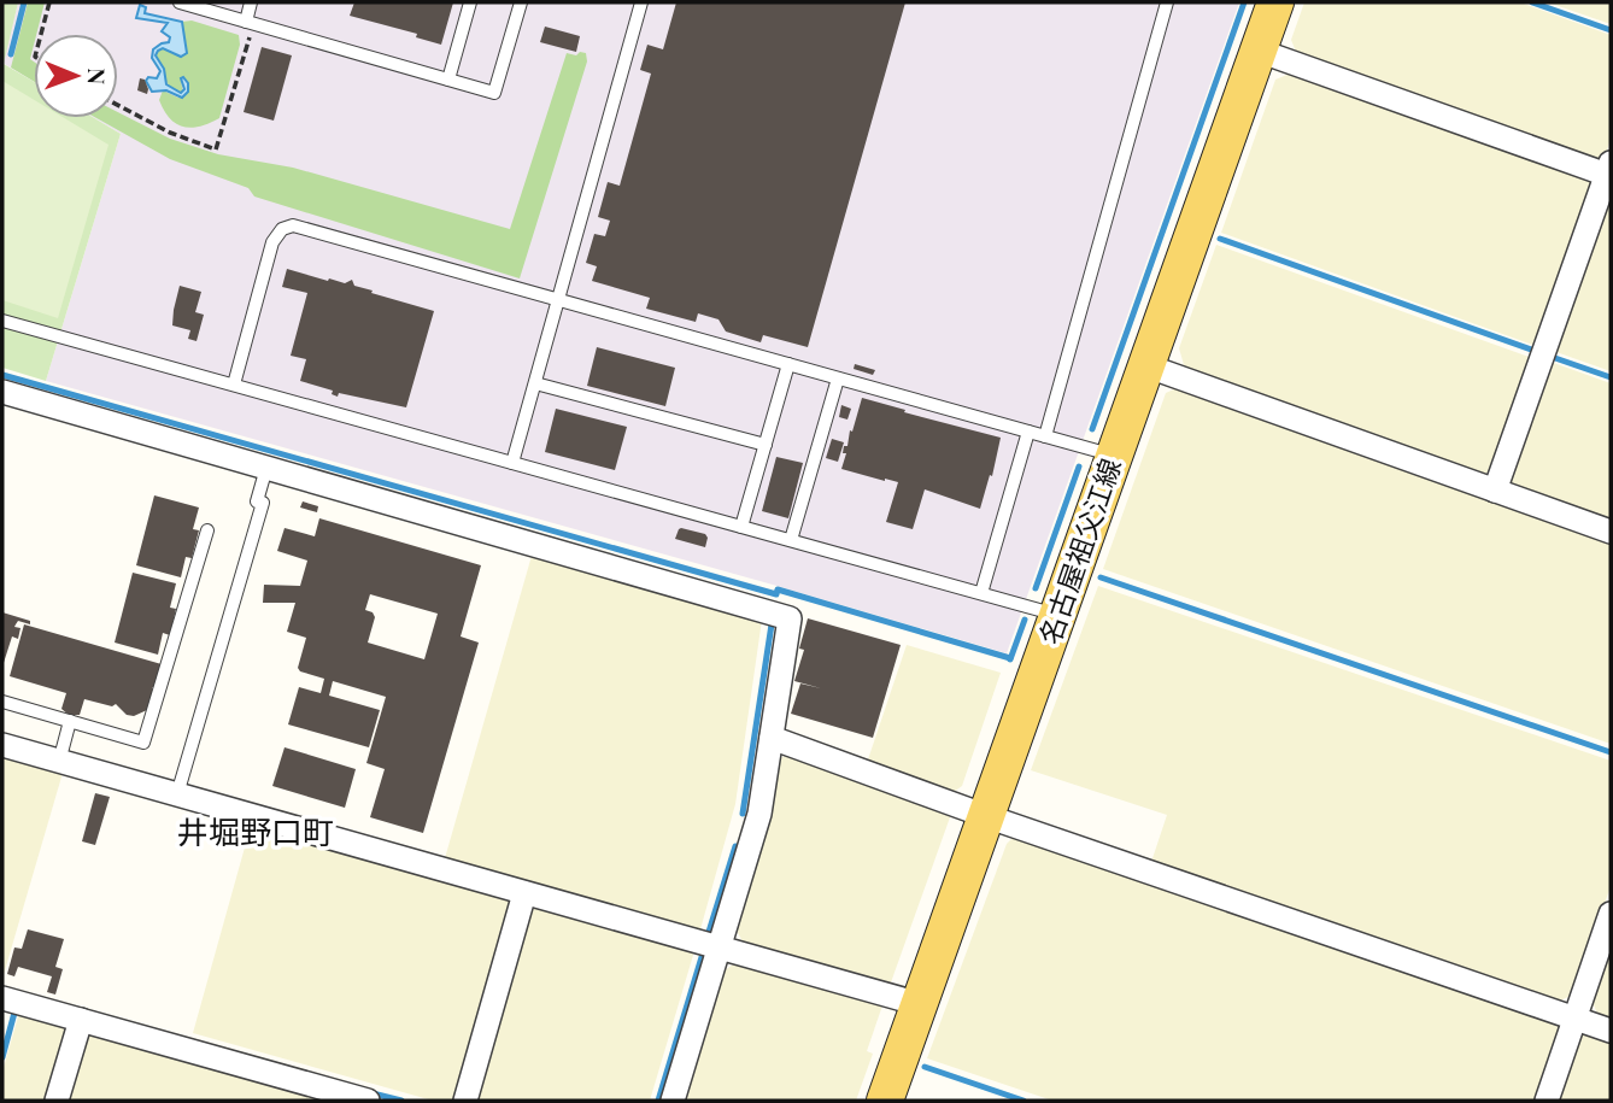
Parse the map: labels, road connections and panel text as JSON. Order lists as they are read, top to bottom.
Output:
{
  "streets": {
    "main road": ["名古屋祖父江線"]
  },
  "districts": ["井堀野口町"],
  "north": "right"
}
